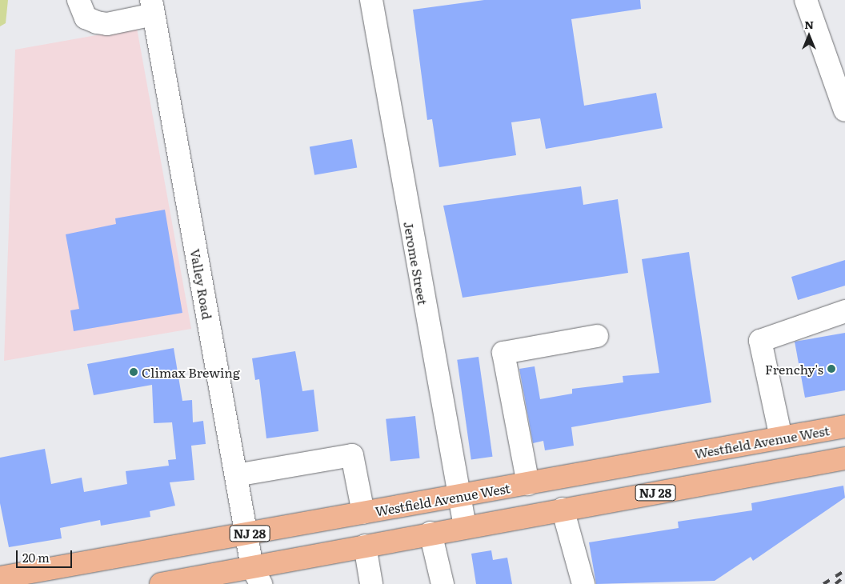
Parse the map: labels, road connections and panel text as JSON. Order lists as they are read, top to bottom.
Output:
{
  "streets": {
    "main road": ["Westfield Avenue West", "NJ 28"],
    "street": ["Jerome Street", "Valley Road"]
  },
  "crossings": [
    ["Jerome Street", "Westfield Avenue West"],
    ["Jerome Street", "NJ 28"],
    ["Valley Road", "Westfield Avenue West"],
    ["Valley Road", "NJ 28"]
  ],
  "places": ["Frenchy's", "Climax Brewing"],
  "scale_bar": "20 m",
  "north": "top"
}
